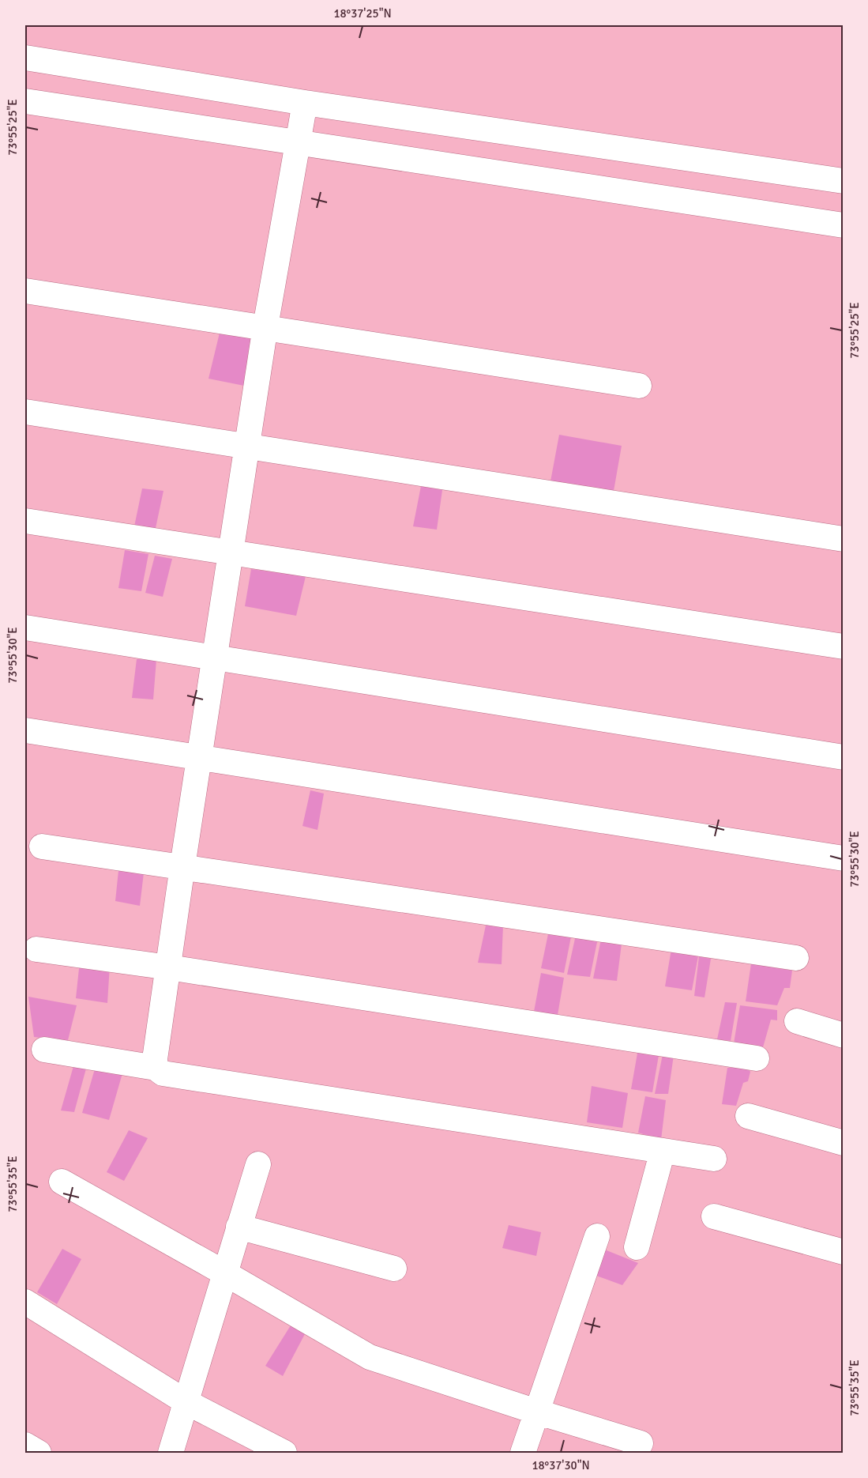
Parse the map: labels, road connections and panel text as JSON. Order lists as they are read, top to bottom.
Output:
{
  "coordinates": [
    "18°37'25\"N",
    "73°55'25\"E",
    "73°55'30\"E",
    "73°55'35\"E",
    "18°37'30\"N"
  ]
}
